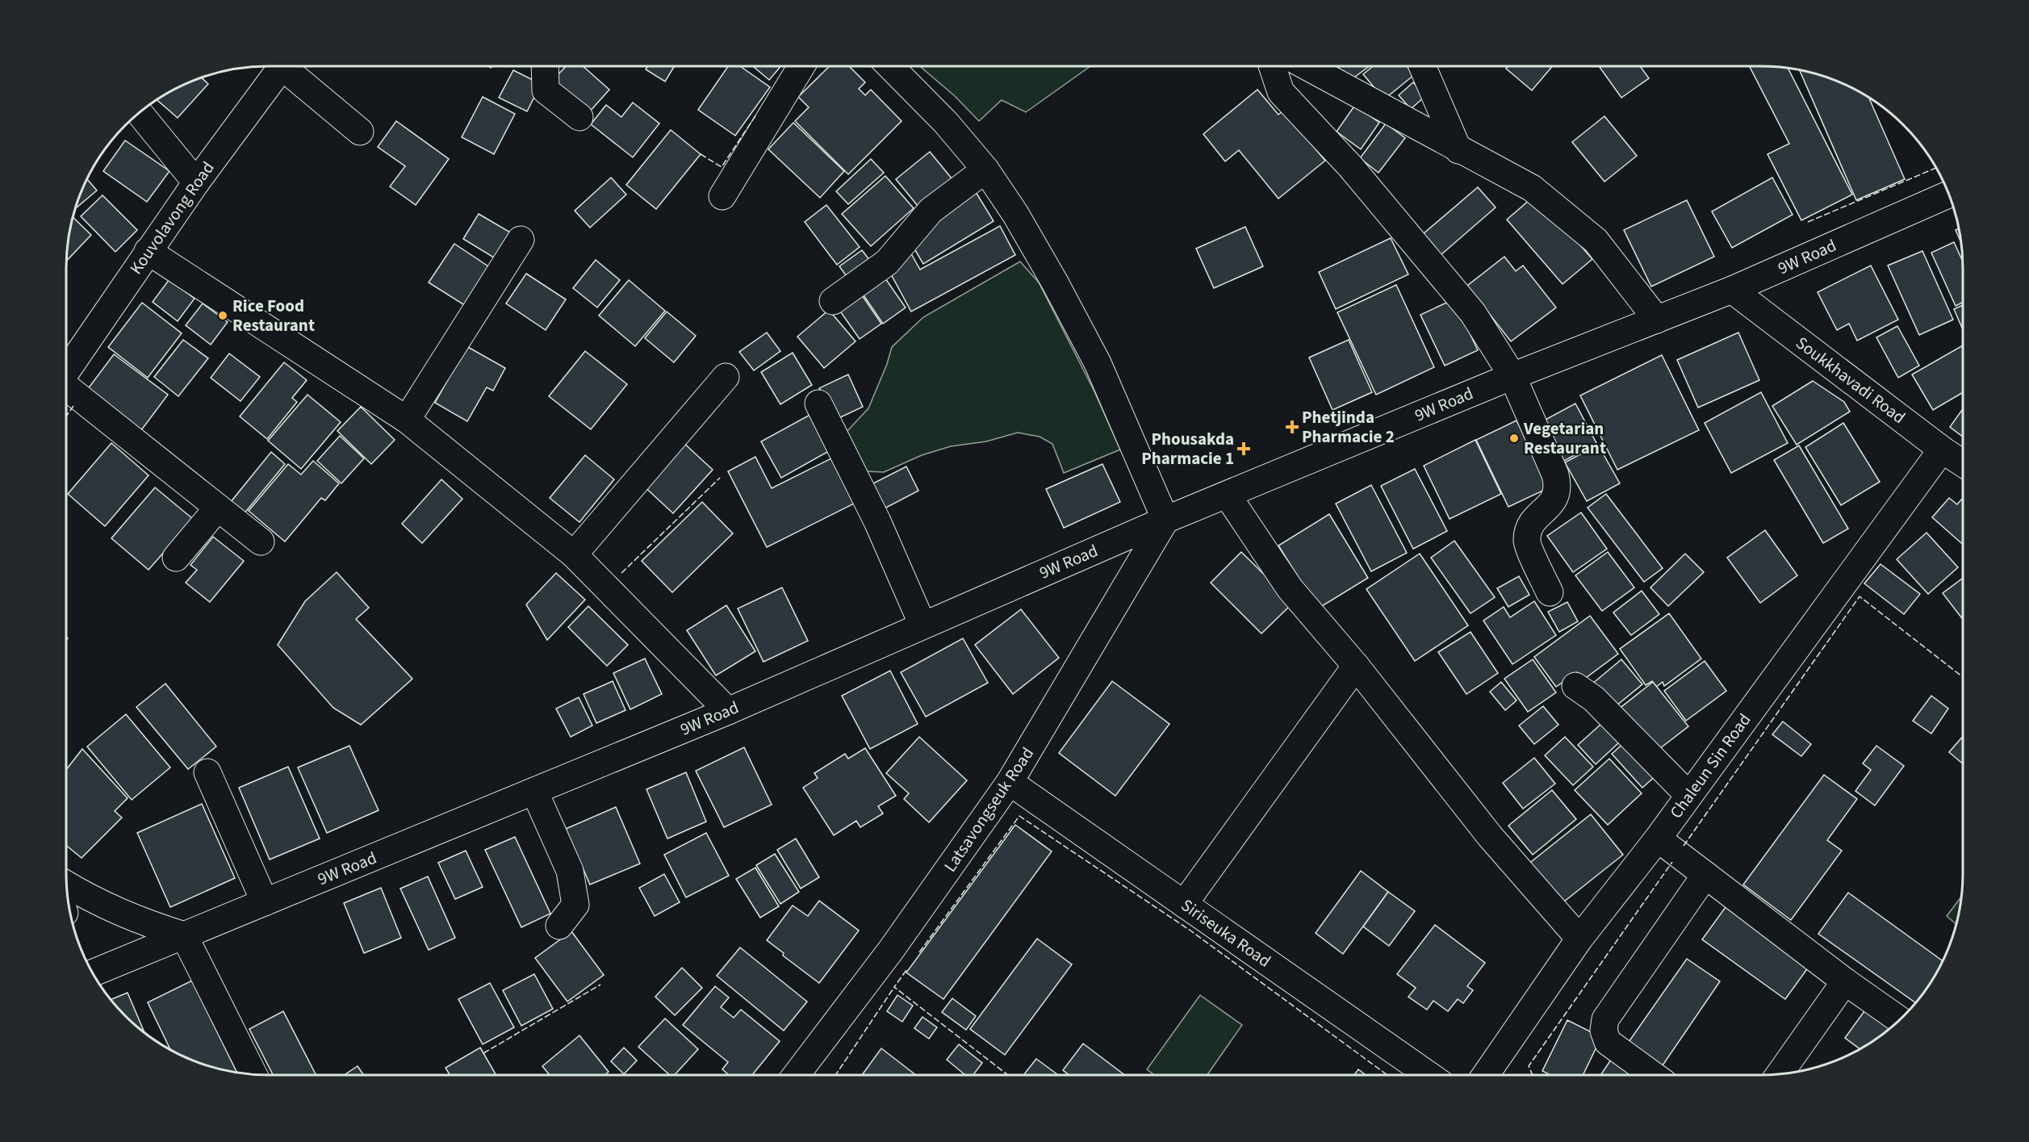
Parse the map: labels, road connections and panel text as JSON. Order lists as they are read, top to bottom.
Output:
{
  "streets": {
    "street": [
      "Kouvolavong Road",
      "9W Road",
      "Soukkhavadi Road",
      "Chaleun Sin Road",
      "Latsavongseuk Road",
      "Siriseuka Road"
    ]
  },
  "crossings": [
    ["9W Road", "Soukkhavadi Road"],
    ["9W Road", "Latsavongseuk Road"],
    ["Soukkhavadi Road", "Chaleun Sin Road"],
    ["Latsavongseuk Road", "Siriseuka Road"]
  ],
  "places": {
    "other": ["Rice Food Restaurant", "Vegetarian Restaurant"],
    "health": ["Phetjinda Pharmacie 2", "Phousakda Pharmacie 1"]
  }
}
